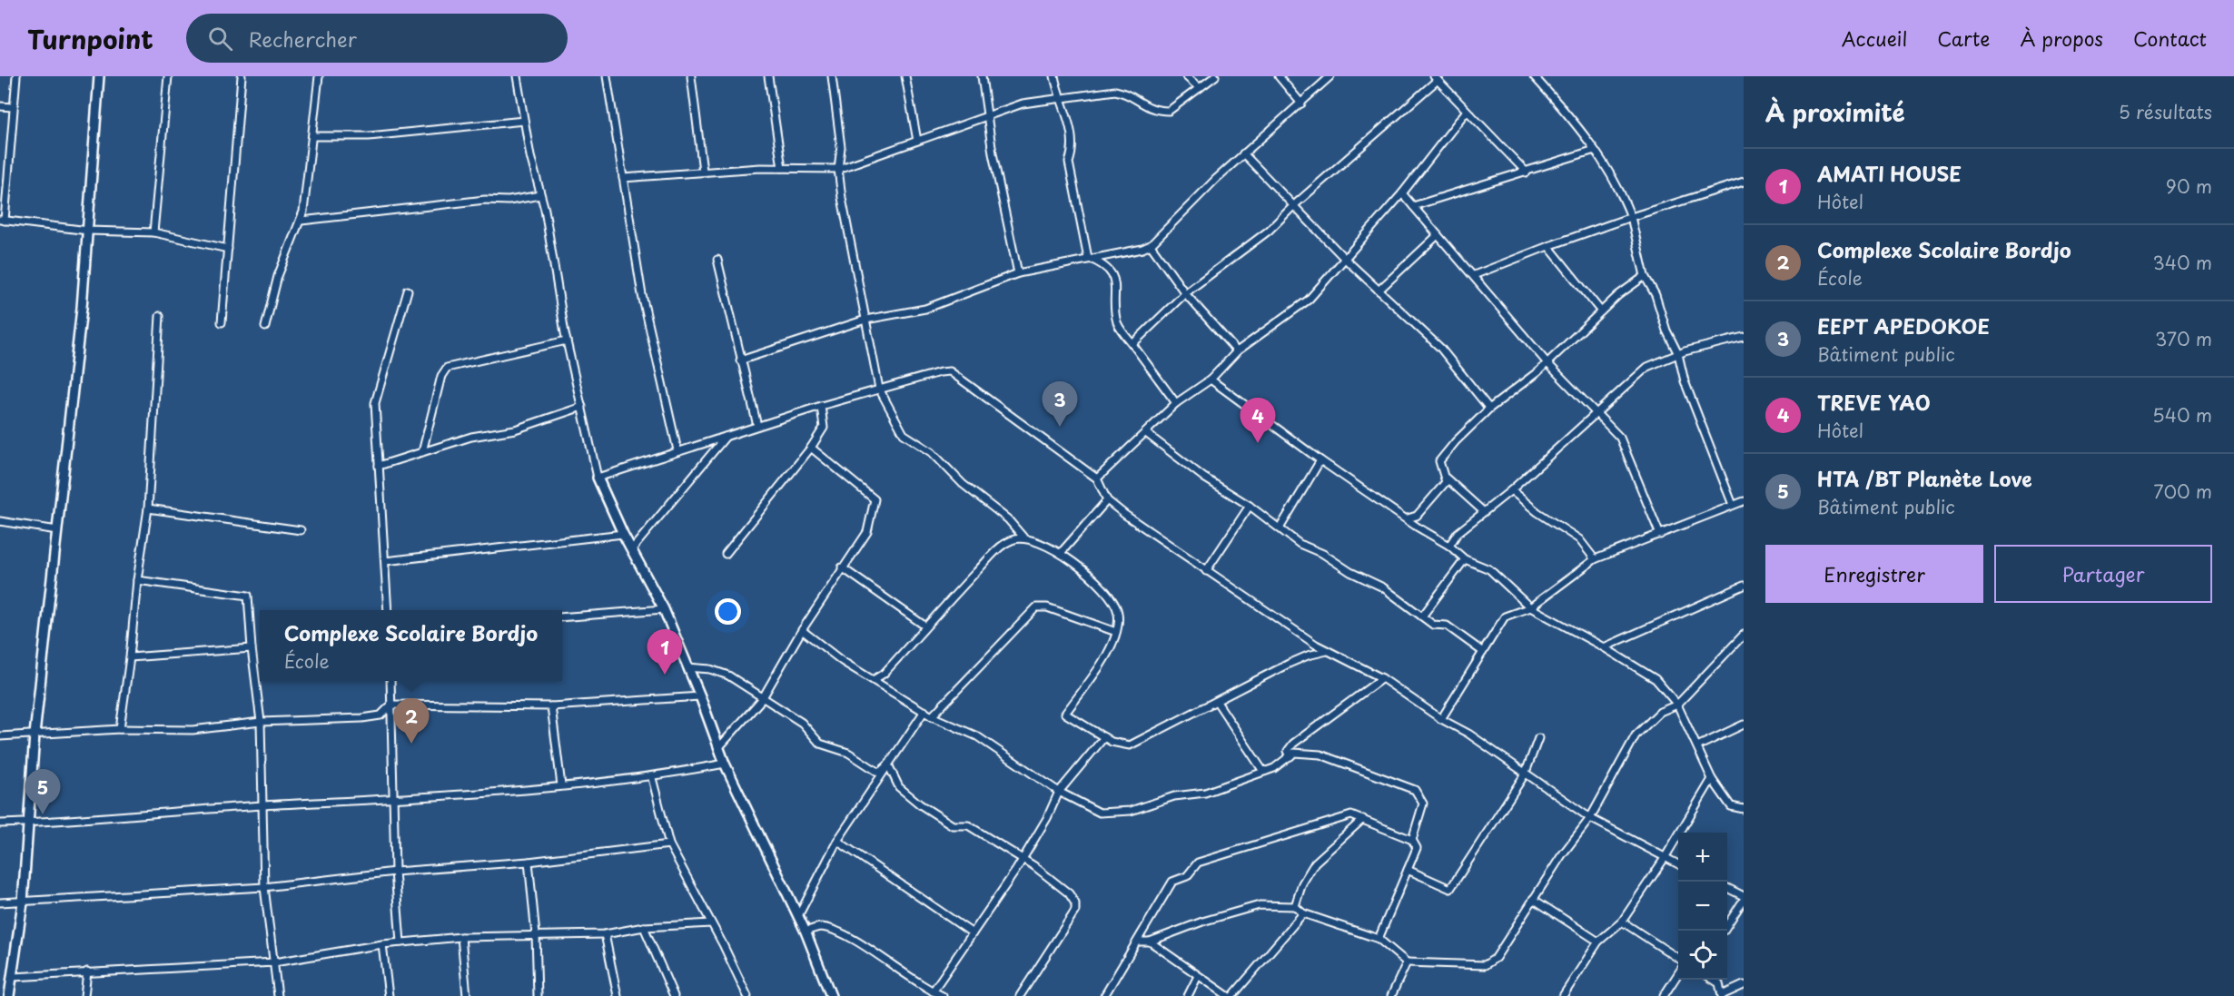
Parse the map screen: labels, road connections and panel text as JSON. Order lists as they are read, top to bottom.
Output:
{
  "page": {
    "header": "Turnpoint",
    "search": "Rechercher",
    "nav": [
      "Accueil",
      "Carte",
      "À propos",
      "Contact"
    ],
    "heading": ["À proximité", "5 résultats"],
    "list": [
      {
        "mark": "1",
        "name": "AMATI HOUSE",
        "note": "Hôtel",
        "value": "90 m"
      },
      {
        "mark": "2",
        "name": "Complexe Scolaire Bordjo",
        "note": "École",
        "value": "340 m"
      },
      {
        "mark": "3",
        "name": "EEPT APEDOKOE",
        "note": "Bâtiment public",
        "value": "370 m"
      },
      {
        "mark": "4",
        "name": "TREVE YAO",
        "note": "Hôtel",
        "value": "540 m"
      },
      {
        "mark": "5",
        "name": "HTA /BT Planète Love",
        "note": "Bâtiment public",
        "value": "700 m"
      }
    ],
    "pins": [
      "3",
      "4",
      "1",
      "2",
      "5"
    ],
    "buttons": ["Enregistrer", "Partager"],
    "popup": ["Complexe Scolaire Bordjo", "École"],
    "map_buttons": ["+", "−"]
  }
}
